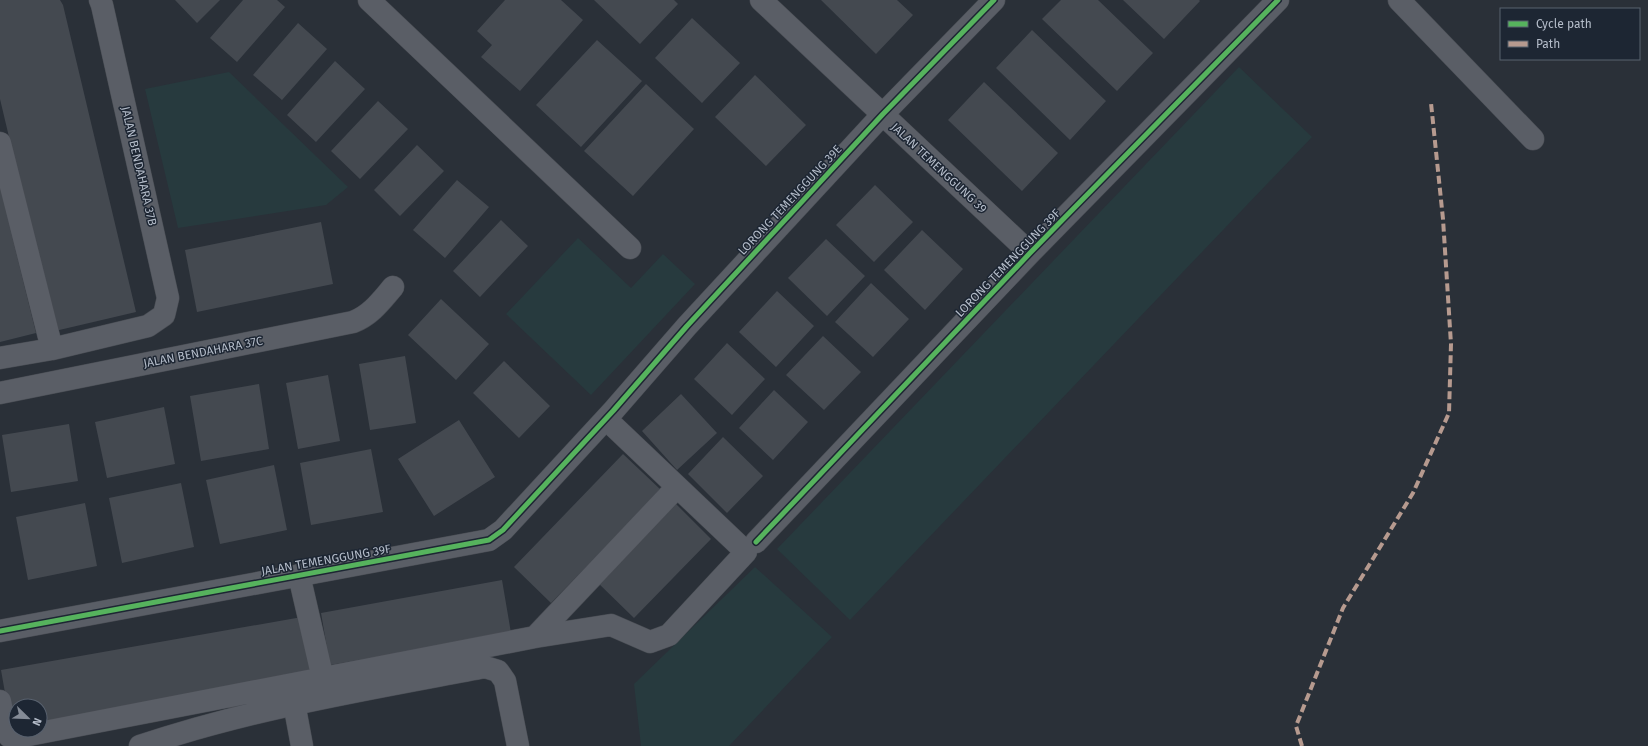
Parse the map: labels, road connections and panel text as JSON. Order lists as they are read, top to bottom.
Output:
{
  "streets": {
    "street": [
      "JALAN BENDAHARA 37B",
      "JALAN TEMENGGUNG 39",
      "LORONG TEMENGGUNG 39E",
      "LORONG TEMENGGUNG 39F",
      "JALAN BENDAHARA 37C",
      "JALAN TEMENGGUNG 39F"
    ]
  },
  "crossings": [
    ["JALAN TEMENGGUNG 39", "LORONG TEMENGGUNG 39E"],
    ["JALAN TEMENGGUNG 39", "LORONG TEMENGGUNG 39F"],
    ["LORONG TEMENGGUNG 39E", "JALAN TEMENGGUNG 39F"]
  ],
  "legend": ["Cycle path", "Path"],
  "north": "bottom right"
}
